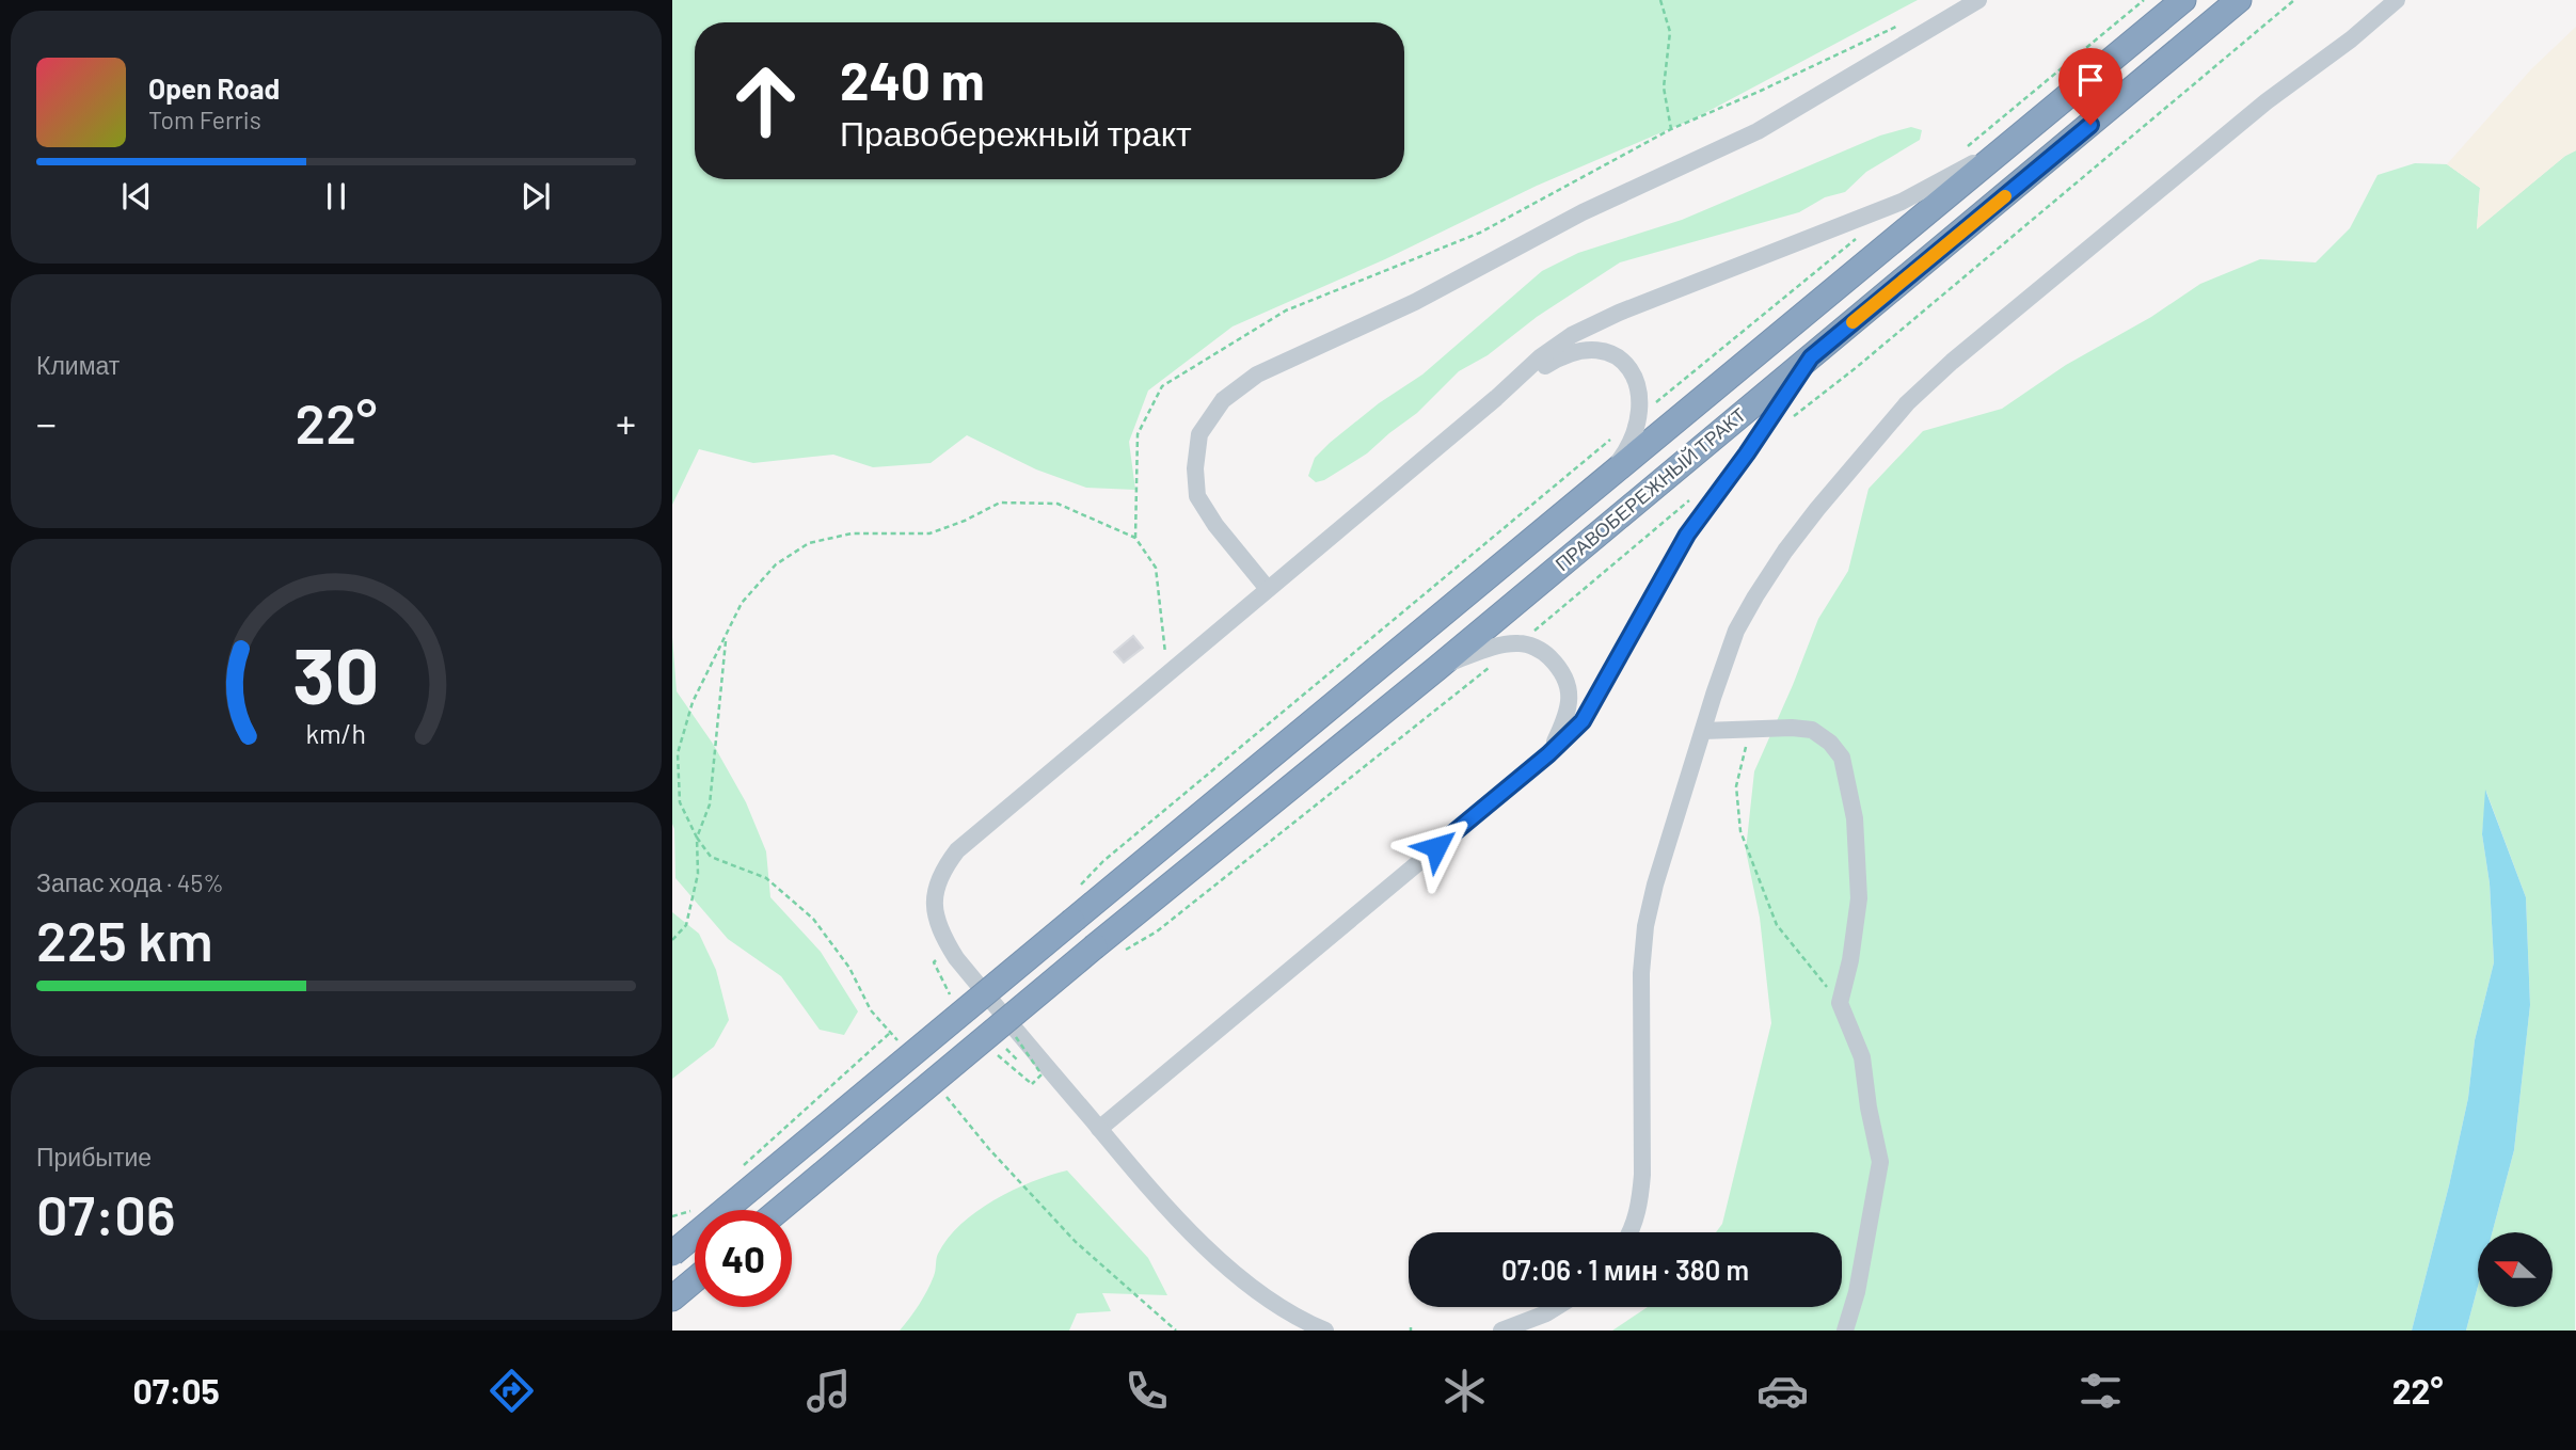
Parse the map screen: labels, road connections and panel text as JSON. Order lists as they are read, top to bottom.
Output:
{
  "streets": {
    "highway": ["ПРАВОБЕРЕЖНЫЙ ТРАКТ"]
  },
  "north": "left",
  "page": {
    "turn": ["240 m", "Правобережный тракт"],
    "song": ["Open Road", "Tom Ferris"],
    "tile": [
      "Климат",
      ["Запас хода · 45%", "225 km"],
      ["Прибытие", "07:06"]
    ],
    "heat": ["−", "22°", "+"],
    "limit": "40",
    "trip": "07:06 · 1 мин · 380 m",
    "tabs": ["07:05", "22°"],
    "gauge": ["30", "km/h"]
  }
}
